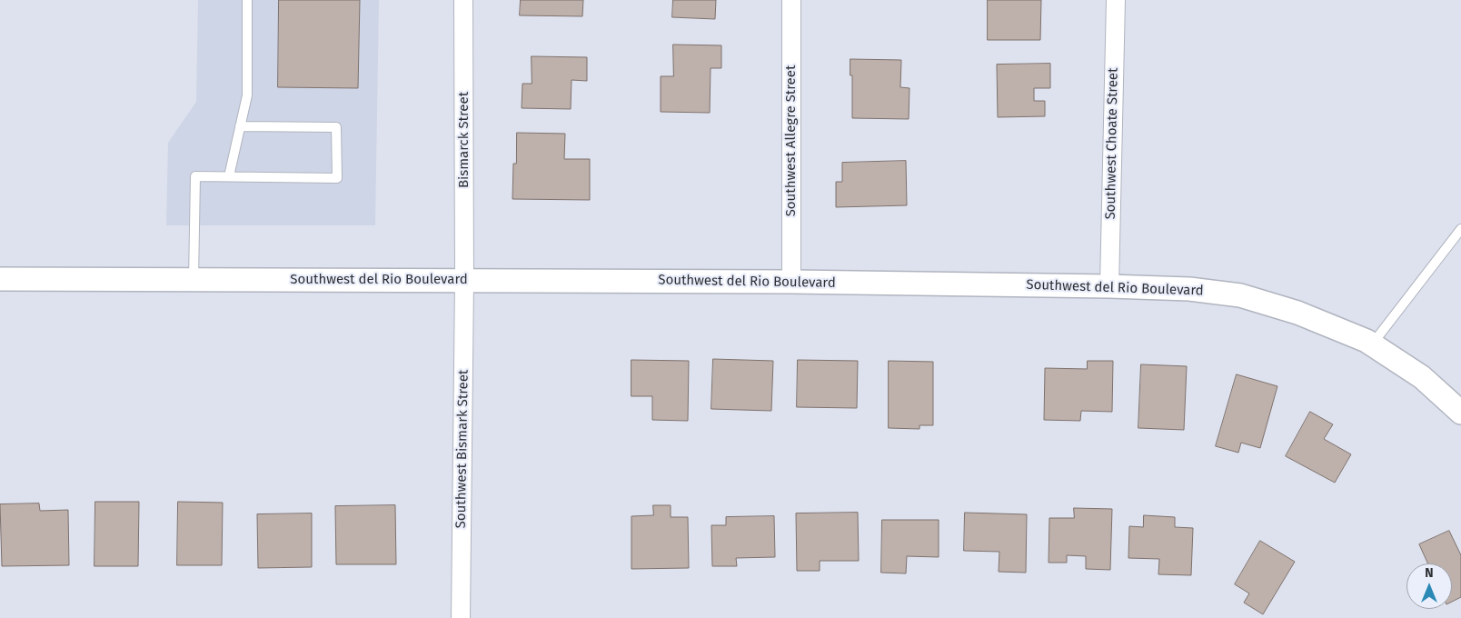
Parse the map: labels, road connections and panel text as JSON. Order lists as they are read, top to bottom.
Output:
{
  "streets": {
    "street": [
      "Bismarck Street",
      "Southwest Allegre Street",
      "Southwest Choate Street",
      "Southwest del Rio Boulevard",
      "Southwest Bismark Street"
    ]
  },
  "crossings": [
    ["Bismarck Street", "Southwest del Rio Boulevard"],
    ["Bismarck Street", "Southwest Bismark Street"],
    ["Southwest Allegre Street", "Southwest del Rio Boulevard"],
    ["Southwest Choate Street", "Southwest del Rio Boulevard"],
    ["Southwest del Rio Boulevard", "Southwest Bismark Street"]
  ],
  "north": "top"
}
